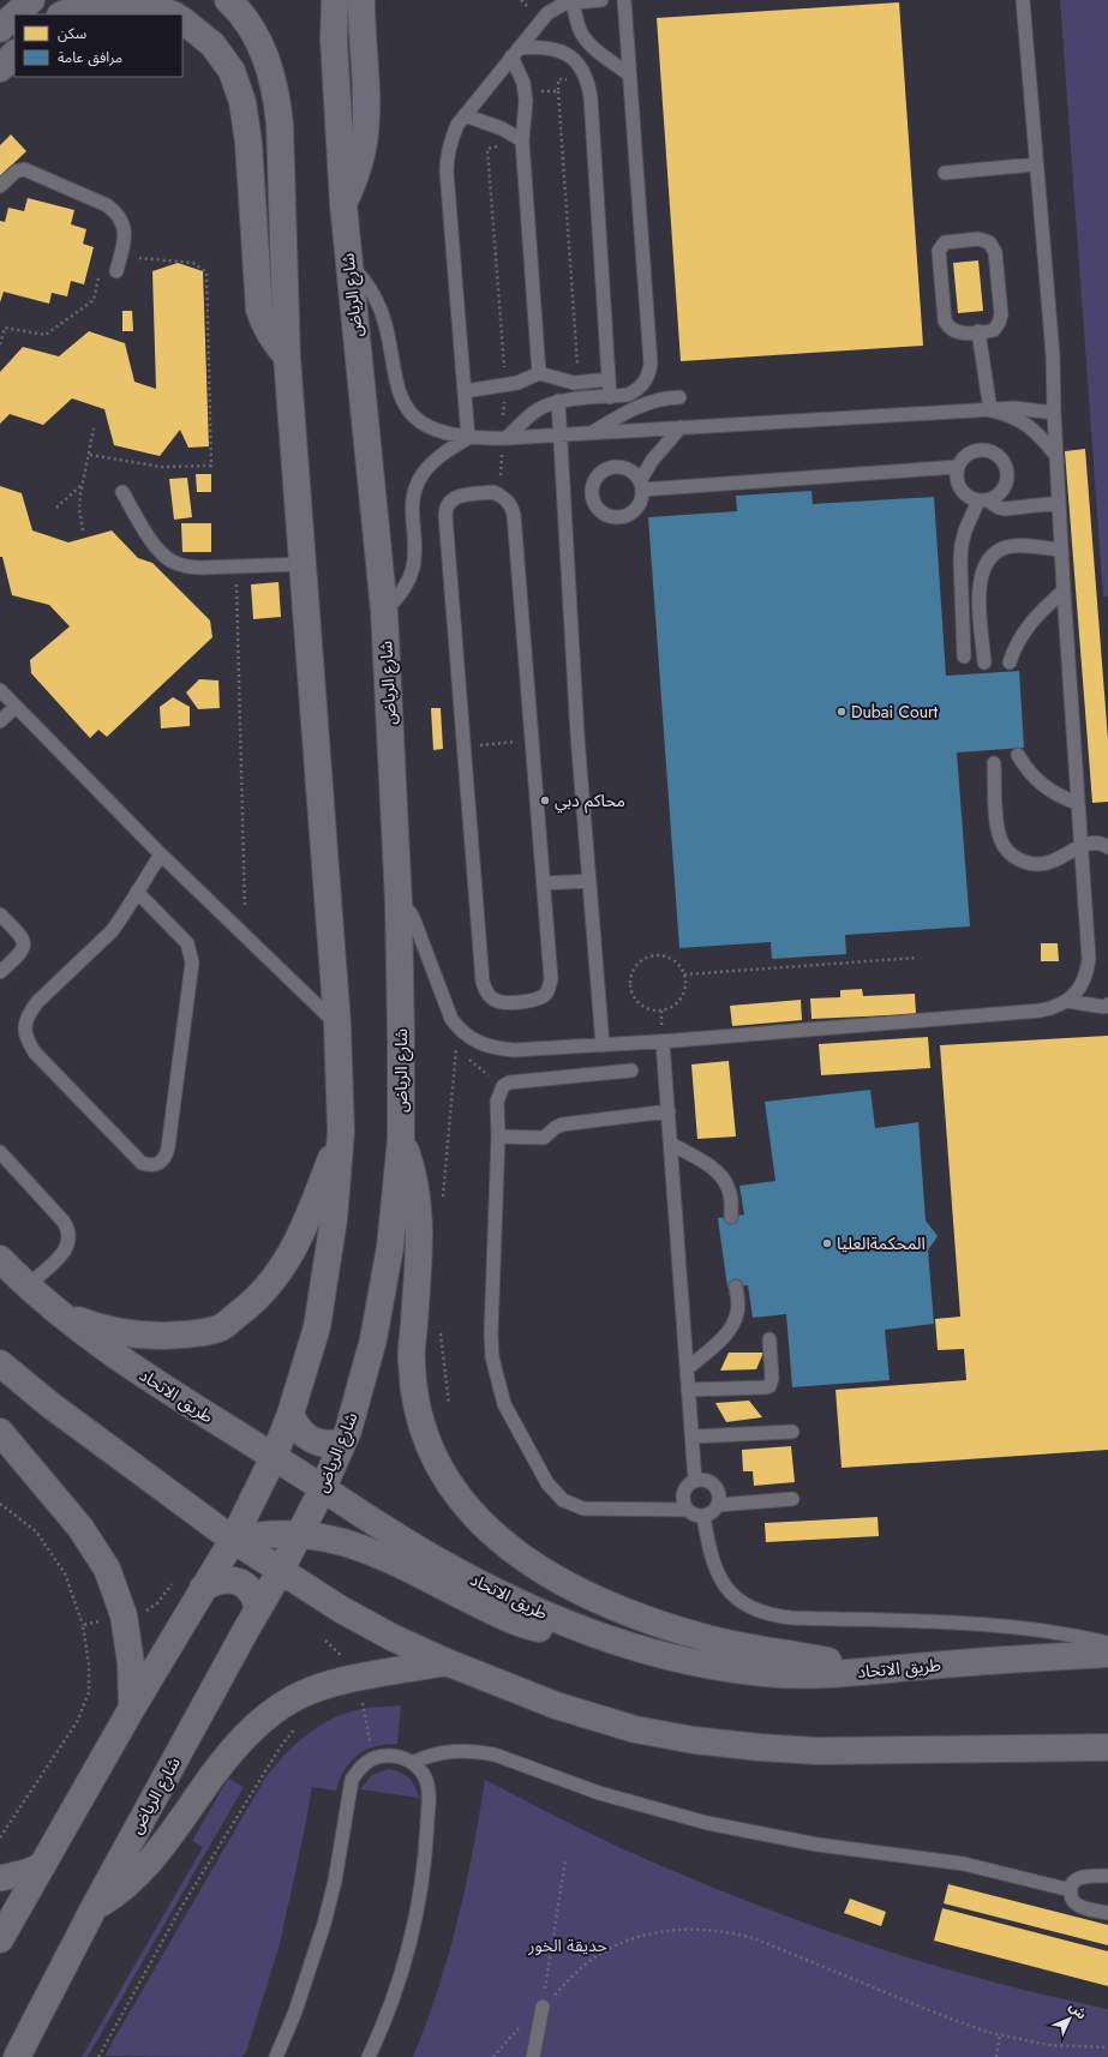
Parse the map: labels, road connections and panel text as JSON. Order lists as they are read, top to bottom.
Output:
{
  "streets": {
    "main road": ["شارع الرياض", "طريق الاتحاد"]
  },
  "crossings": [
    ["شارع الرياض", "طريق الاتحاد"]
  ],
  "parks": ["حديقة الخور"],
  "places": ["Dubai Court", "محاكم دبي", "المحكمةالعليا"],
  "legend": ["سكن", "مرافق عامة"],
  "north": "top right"
}
